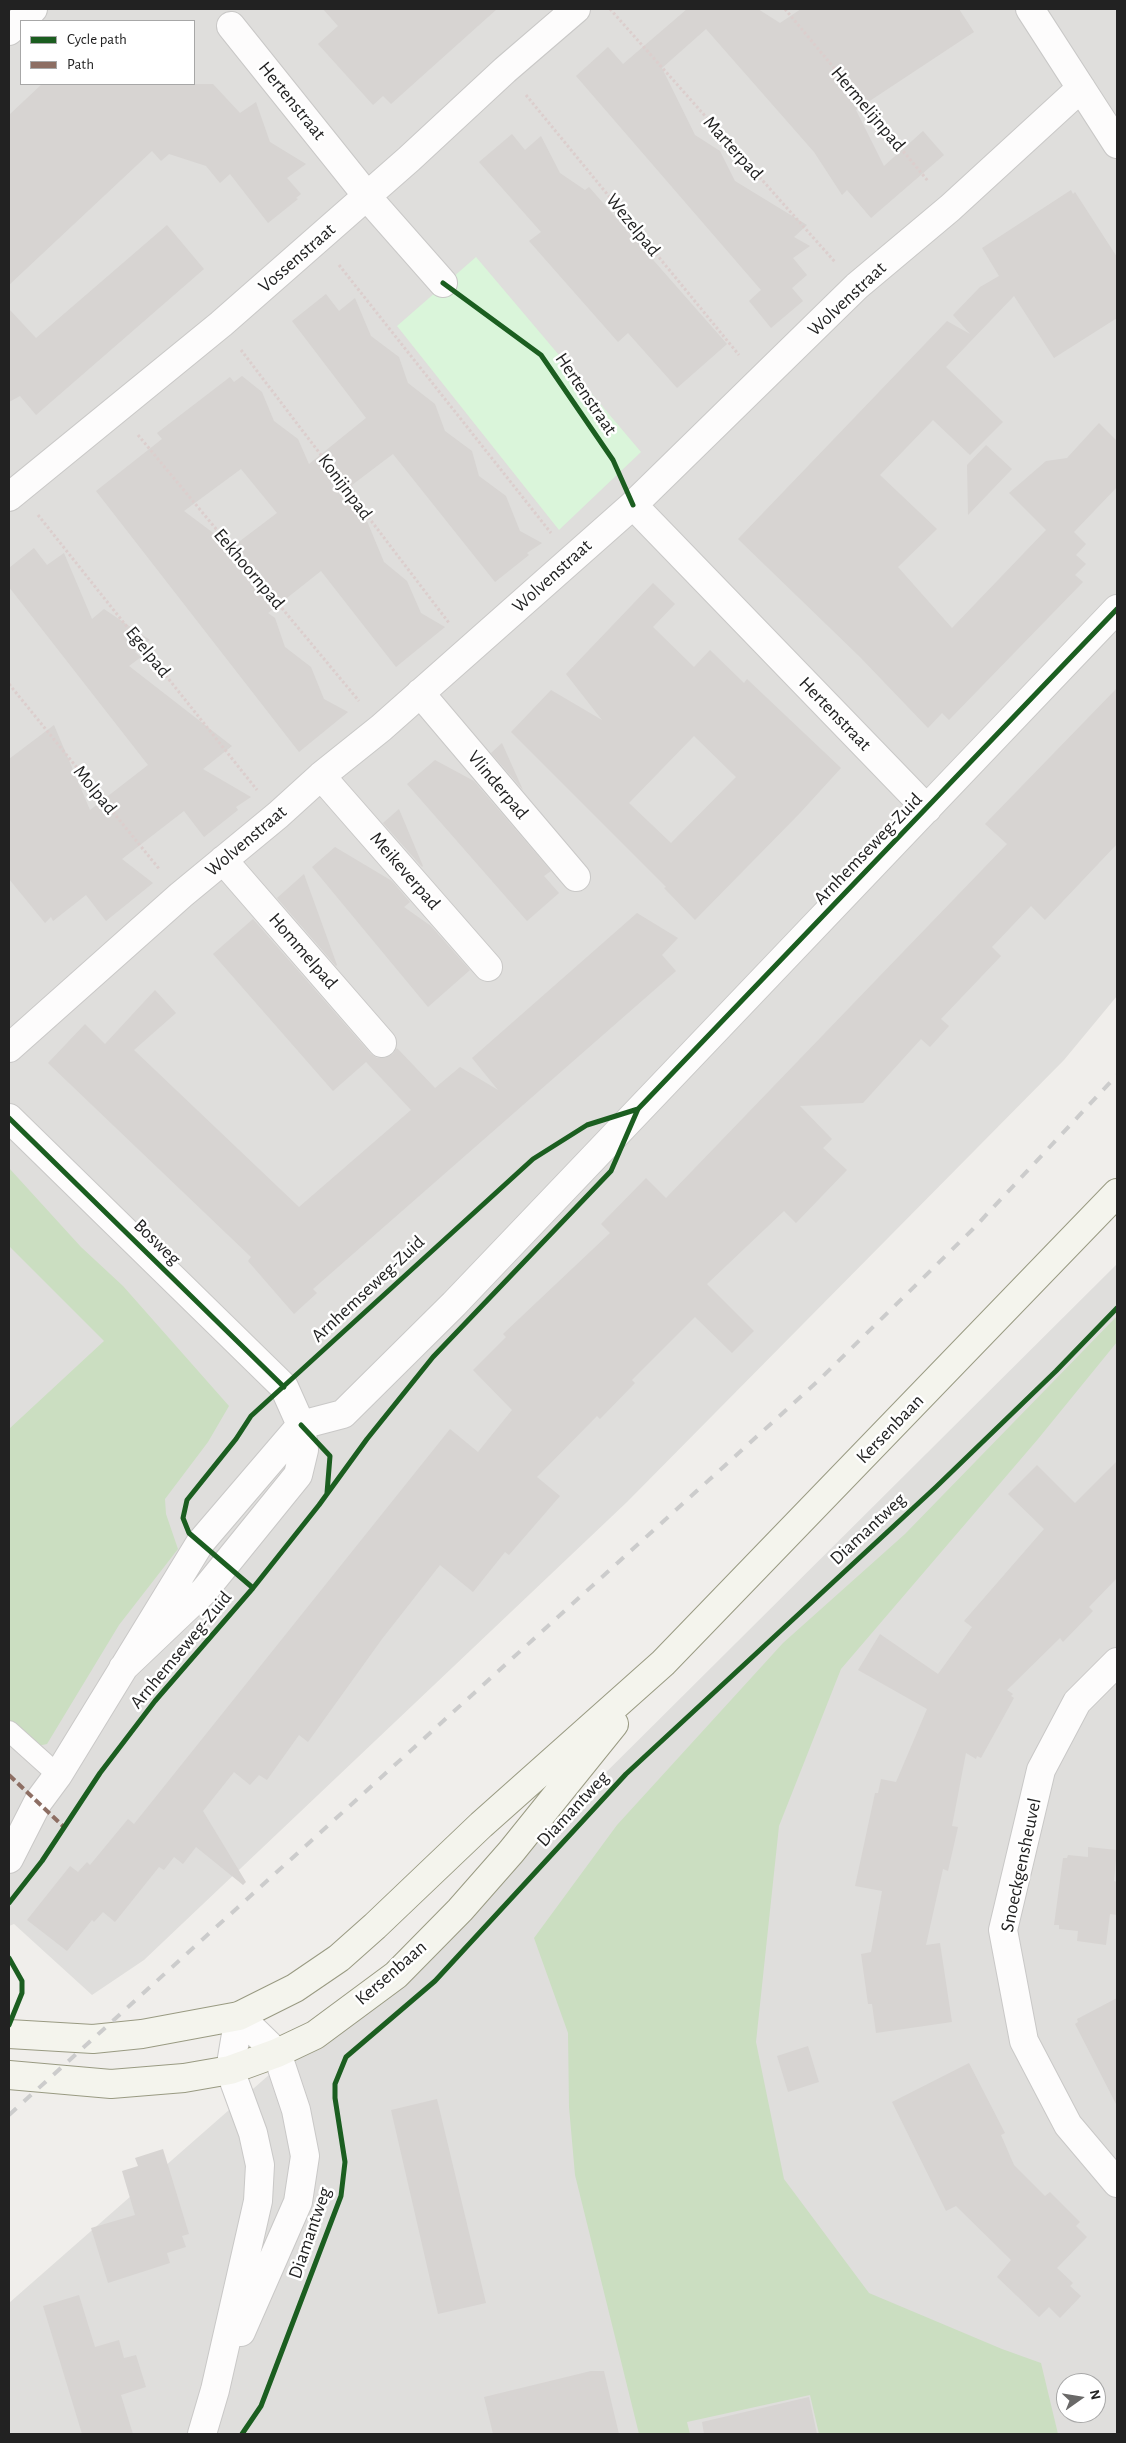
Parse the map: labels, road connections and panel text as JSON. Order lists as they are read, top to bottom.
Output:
{
  "streets": {
    "main road": ["Kersenbaan"],
    "street": [
      "Hertenstraat",
      "Vossenstraat",
      "Wolvenstraat",
      "Vlinderpad",
      "Arnhemseweg-Zuid",
      "Meikeverpad",
      "Hommelpad",
      "Bosweg",
      "Diamantweg",
      "Snoeckgensheuvel"
    ],
    "path": [
      "Hermelijnpad",
      "Marterpad",
      "Wezelpad",
      "Konijnpad",
      "Eekhoornpad",
      "Egelpad",
      "Molpad"
    ]
  },
  "crossings": [
    ["Hertenstraat", "Vossenstraat"],
    ["Hertenstraat", "Wolvenstraat"],
    ["Hertenstraat", "Arnhemseweg-Zuid"],
    ["Hermelijnpad", "Wolvenstraat"],
    ["Marterpad", "Wolvenstraat"],
    ["Wezelpad", "Vossenstraat"],
    ["Wezelpad", "Wolvenstraat"],
    ["Vossenstraat", "Konijnpad"],
    ["Vossenstraat", "Eekhoornpad"],
    ["Vossenstraat", "Egelpad"],
    ["Wolvenstraat", "Konijnpad"],
    ["Wolvenstraat", "Eekhoornpad"],
    ["Wolvenstraat", "Egelpad"],
    ["Wolvenstraat", "Vlinderpad"],
    ["Wolvenstraat", "Molpad"],
    ["Wolvenstraat", "Meikeverpad"],
    ["Wolvenstraat", "Hommelpad"],
    ["Arnhemseweg-Zuid", "Bosweg"],
    ["Kersenbaan", "Diamantweg"]
  ],
  "legend": ["Cycle path", "Path"],
  "north": "right"
}
